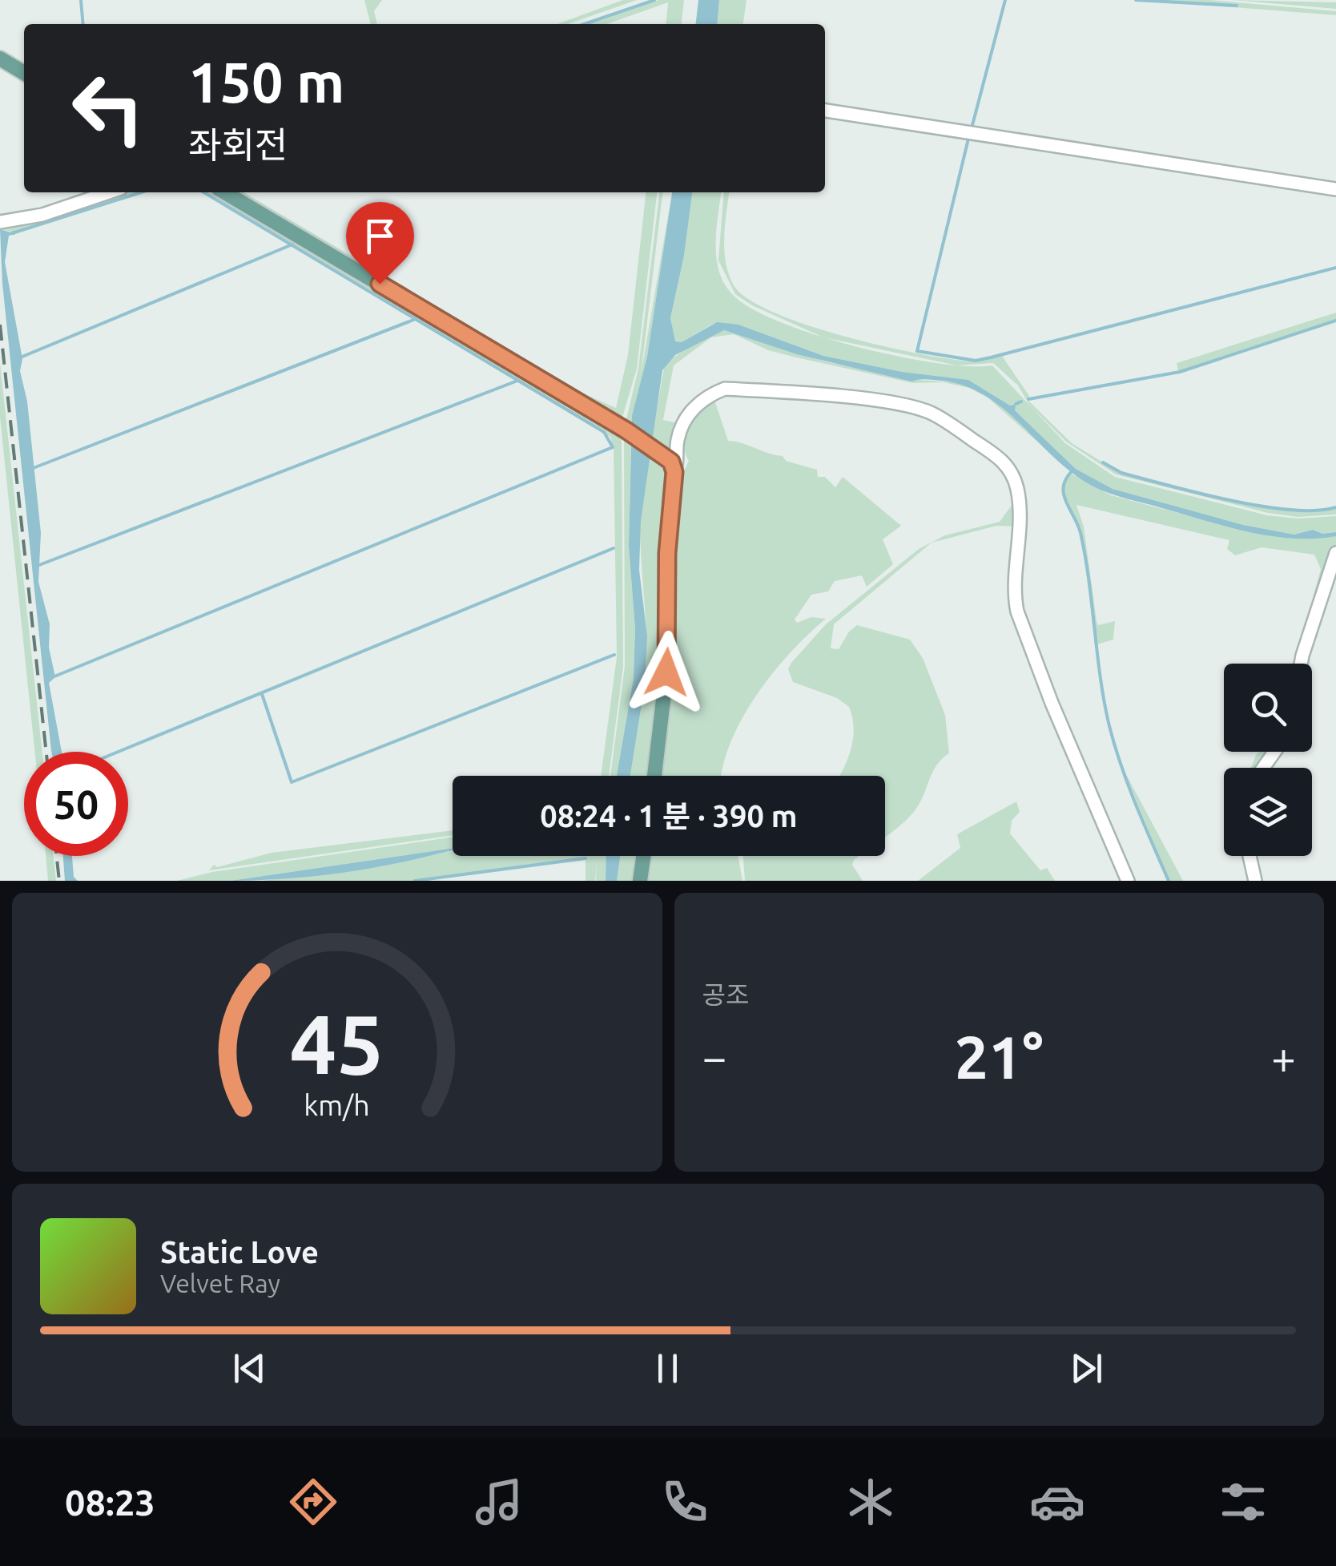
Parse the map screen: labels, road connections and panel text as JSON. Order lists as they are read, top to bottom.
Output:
{
  "page": {
    "turn": ["150 m", "좌회전"],
    "limit": "50",
    "trip": "08:24 · 1 분 · 390 m",
    "tile": "공조",
    "heat": ["−", "21°", "+"],
    "song": ["Static Love", "Velvet Ray"],
    "tabs": "08:23",
    "gauge": ["45", "km/h"]
  }
}
